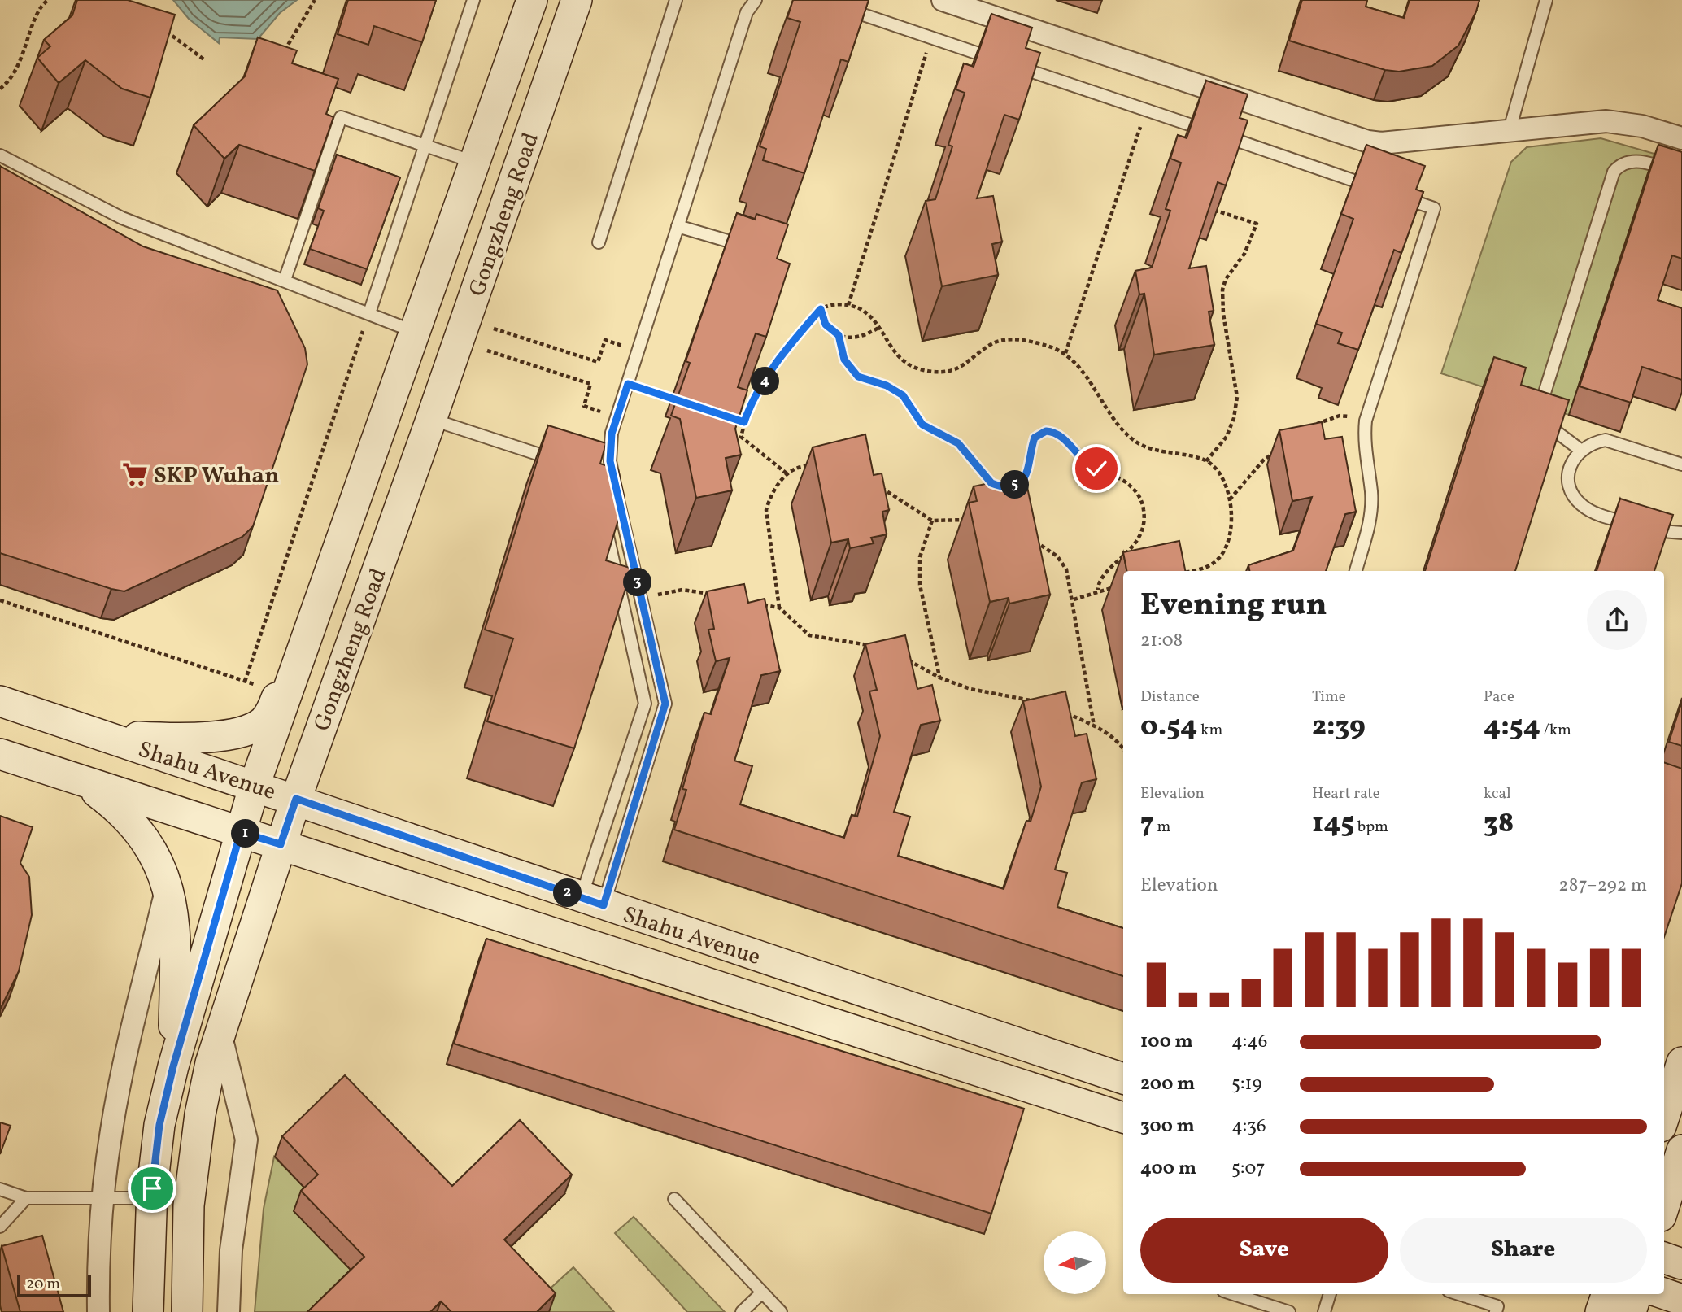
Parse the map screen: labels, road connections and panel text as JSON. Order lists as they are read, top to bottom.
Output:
{
  "streets": {
    "main road": ["Gongzheng Road", "Shahu Avenue"]
  },
  "crossings": [
    ["Gongzheng Road", "Shahu Avenue"]
  ],
  "places": {
    "supermarket": ["SKP Wuhan"]
  },
  "scale_bar": "20 m",
  "north": "left",
  "page": {
    "pins": [
      "4",
      "5",
      "3",
      "1",
      "2"
    ],
    "heading": ["Evening run", "21:08"],
    "stats": [
      ["Distance", "0.54 km"],
      ["Time", "2:39"],
      ["Pace", "4:54 /km"],
      ["Elevation", "7 m"],
      ["Heart rate", "145 bpm"],
      ["kcal", "38"]
    ],
    "chart": ["Elevation", "287–292 m"],
    "list": [
      {
        "name": "100 m",
        "note": "4:46"
      },
      {
        "name": "200 m",
        "note": "5:19"
      },
      {
        "name": "300 m",
        "note": "4:36"
      },
      {
        "name": "400 m",
        "note": "5:07"
      }
    ],
    "buttons": ["Save", "Share"],
    "scale": "20 m"
  }
}
